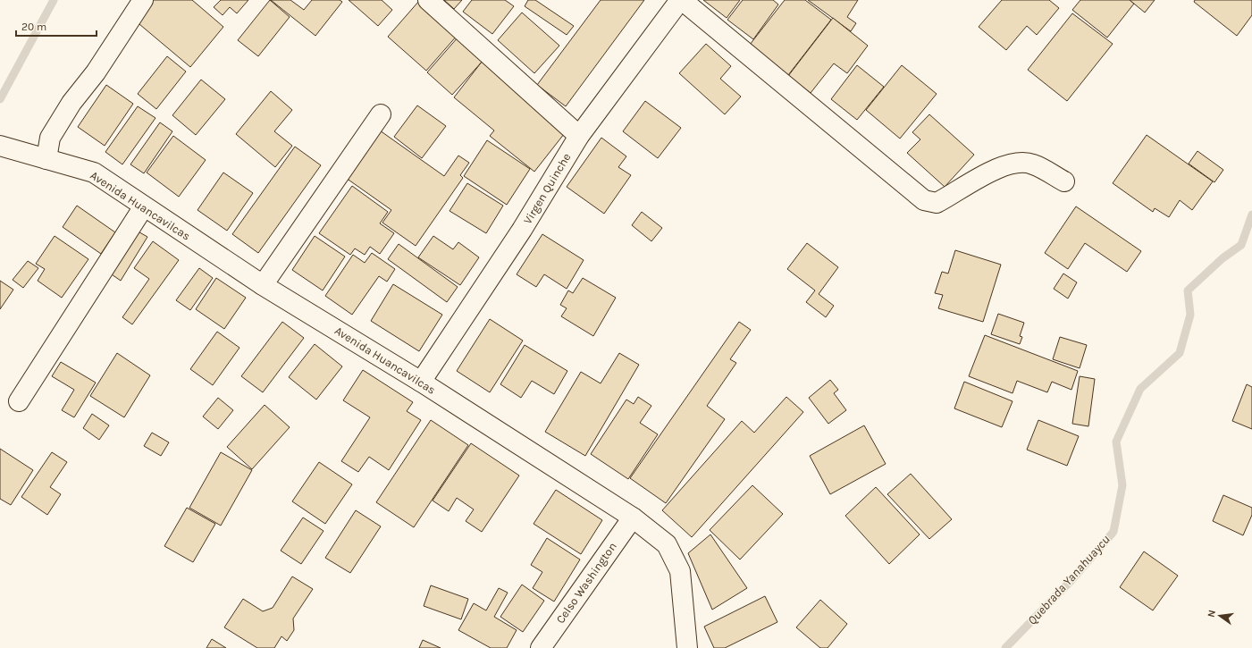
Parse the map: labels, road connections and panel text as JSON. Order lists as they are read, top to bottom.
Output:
{
  "streets": {
    "street": ["Virgen Quinche", "Avenida Huancavilcas", "Celso Washington"]
  },
  "crossings": [
    ["Virgen Quinche", "Avenida Huancavilcas"],
    ["Avenida Huancavilcas", "Celso Washington"]
  ],
  "water": ["Quebrada Yanahuaycu"],
  "scale_bar": "20 m",
  "north": "left"
}
